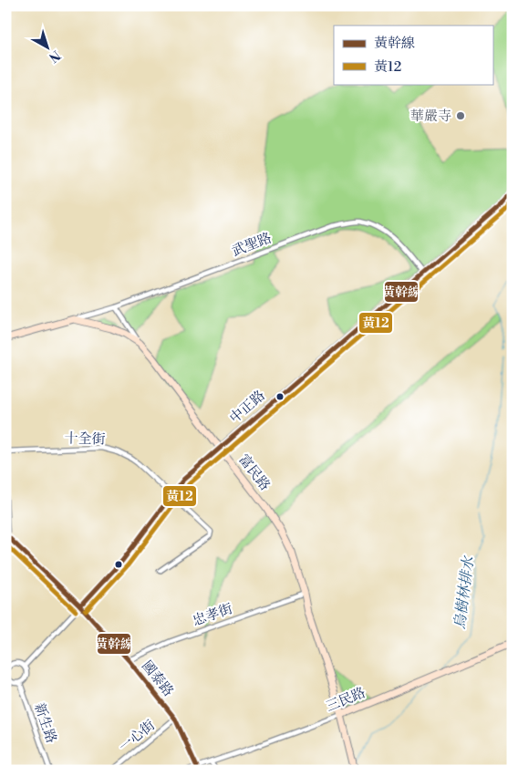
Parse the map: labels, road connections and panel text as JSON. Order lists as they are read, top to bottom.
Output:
{
  "streets": {
    "main road": ["中正路", "富民路", "三民路"],
    "street": [
      "武聖路",
      "十全街",
      "忠孝街",
      "國泰路",
      "新生路",
      "一心街"
    ]
  },
  "crossings": [
    ["武聖路", "中正路"],
    ["武聖路", "富民路"],
    ["中正路", "十全街"],
    ["中正路", "富民路"],
    ["中正路", "國泰路"],
    ["中正路", "新生路"],
    ["富民路", "忠孝街"],
    ["富民路", "三民路"],
    ["忠孝街", "國泰路"],
    ["國泰路", "三民路"],
    ["國泰路", "一心街"]
  ],
  "water": ["烏樹林排水"],
  "places": ["華嚴寺"],
  "lines": ["transit line 黃幹線", "transit line 黃12"],
  "legend": ["黃幹線", "黃12"],
  "north": "bottom right"
}
